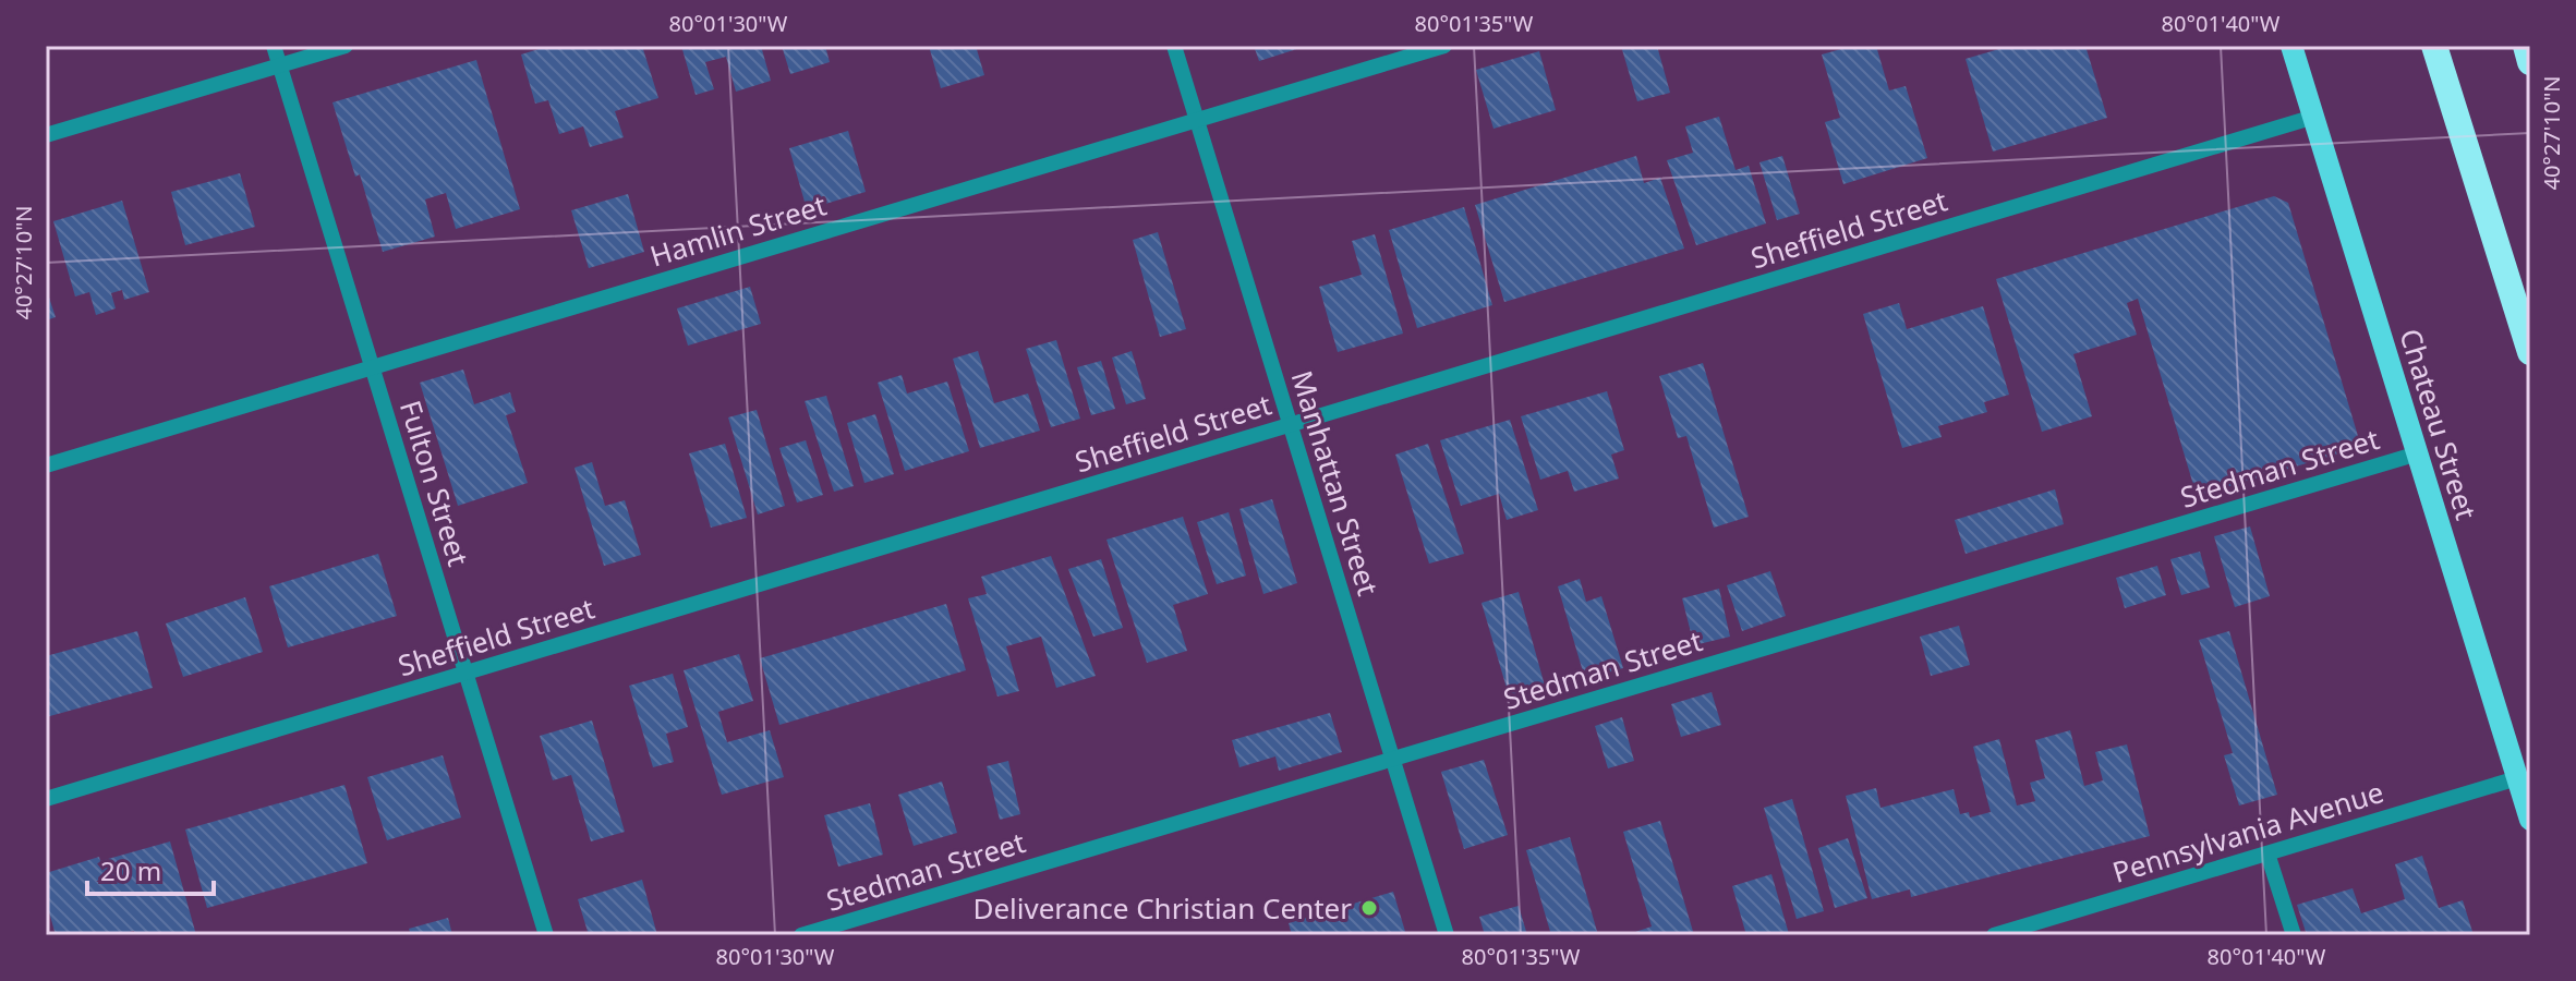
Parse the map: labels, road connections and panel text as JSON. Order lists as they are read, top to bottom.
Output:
{
  "streets": {
    "main road": ["Chateau Street"],
    "street": [
      "Sheffield Street",
      "Hamlin Street",
      "Stedman Street",
      "Fulton Street",
      "Manhattan Street",
      "Pennsylvania Avenue"
    ]
  },
  "crossings": [
    ["Sheffield Street", "Chateau Street"],
    ["Sheffield Street", "Fulton Street"],
    ["Sheffield Street", "Manhattan Street"],
    ["Hamlin Street", "Fulton Street"],
    ["Hamlin Street", "Manhattan Street"],
    ["Chateau Street", "Stedman Street"],
    ["Chateau Street", "Pennsylvania Avenue"],
    ["Stedman Street", "Manhattan Street"]
  ],
  "places": ["Deliverance Christian Center"],
  "scale_bar": "20 m",
  "coordinates": [
    "80°01'30\"W",
    "80°01'35\"W",
    "80°01'40\"W",
    "40°27'10\"N"
  ]
}
